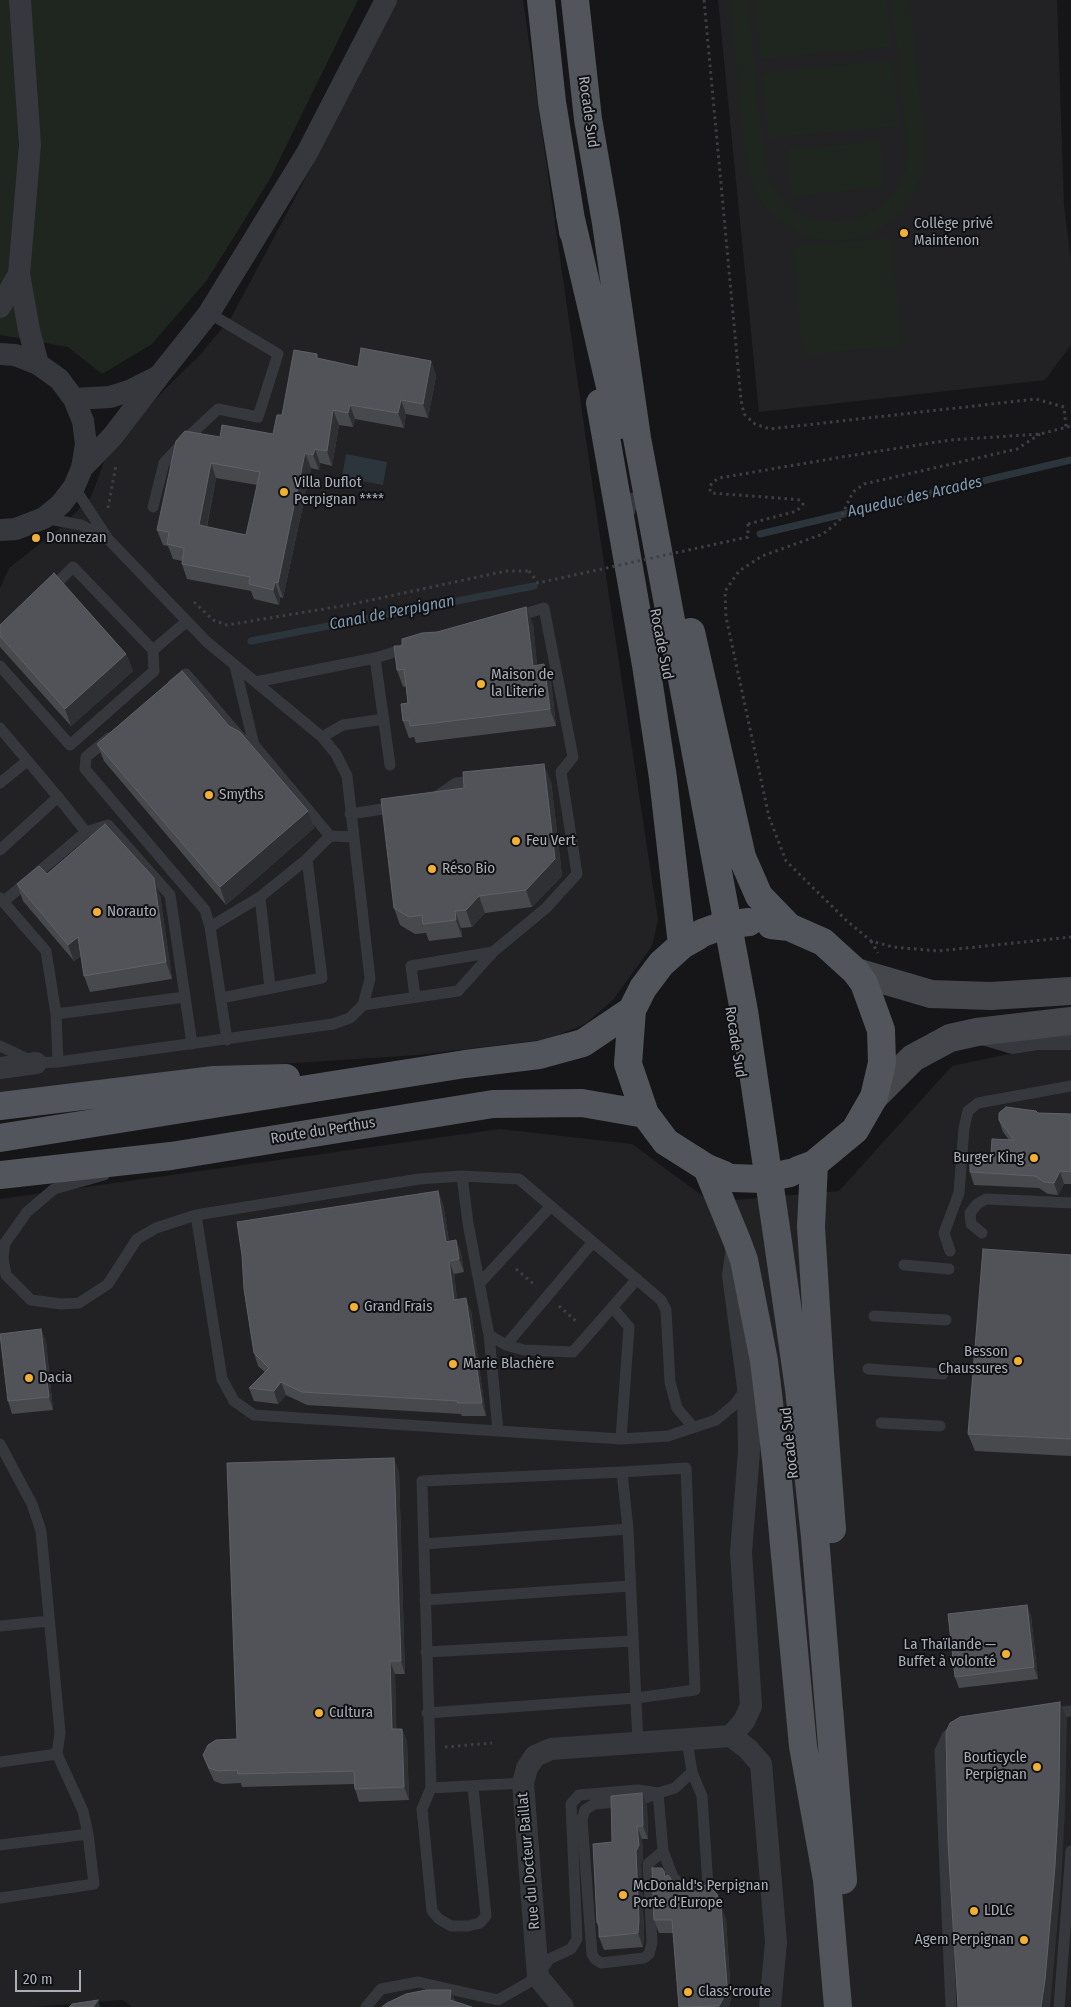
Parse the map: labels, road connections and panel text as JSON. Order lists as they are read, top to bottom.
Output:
{
  "streets": {
    "main road": ["Rocade Sud", "Route du Perthus"],
    "street": ["Rue du Docteur Baillat"]
  },
  "water": ["Aqueduc des Arcades", "Canal de Perpignan"],
  "places": [
    "Collège privé Maintenon",
    "Villa Duflot Perpignan ****",
    "Donnezan",
    "Maison de la Literie",
    "Smyths",
    "Feu Vert",
    "Réso Bio",
    "Norauto",
    "Burger King",
    "Grand Frais",
    "Besson Chaussures",
    "Marie Blachère",
    "Dacia",
    "La Thaïlande — Buffet à volonté",
    "Cultura",
    "Bouticycle Perpignan",
    "McDonald's Perpignan Porte d'Europe",
    "LDLC",
    "Agem Perpignan",
    "Class'croute"
  ],
  "scale_bar": "20 m"
}
